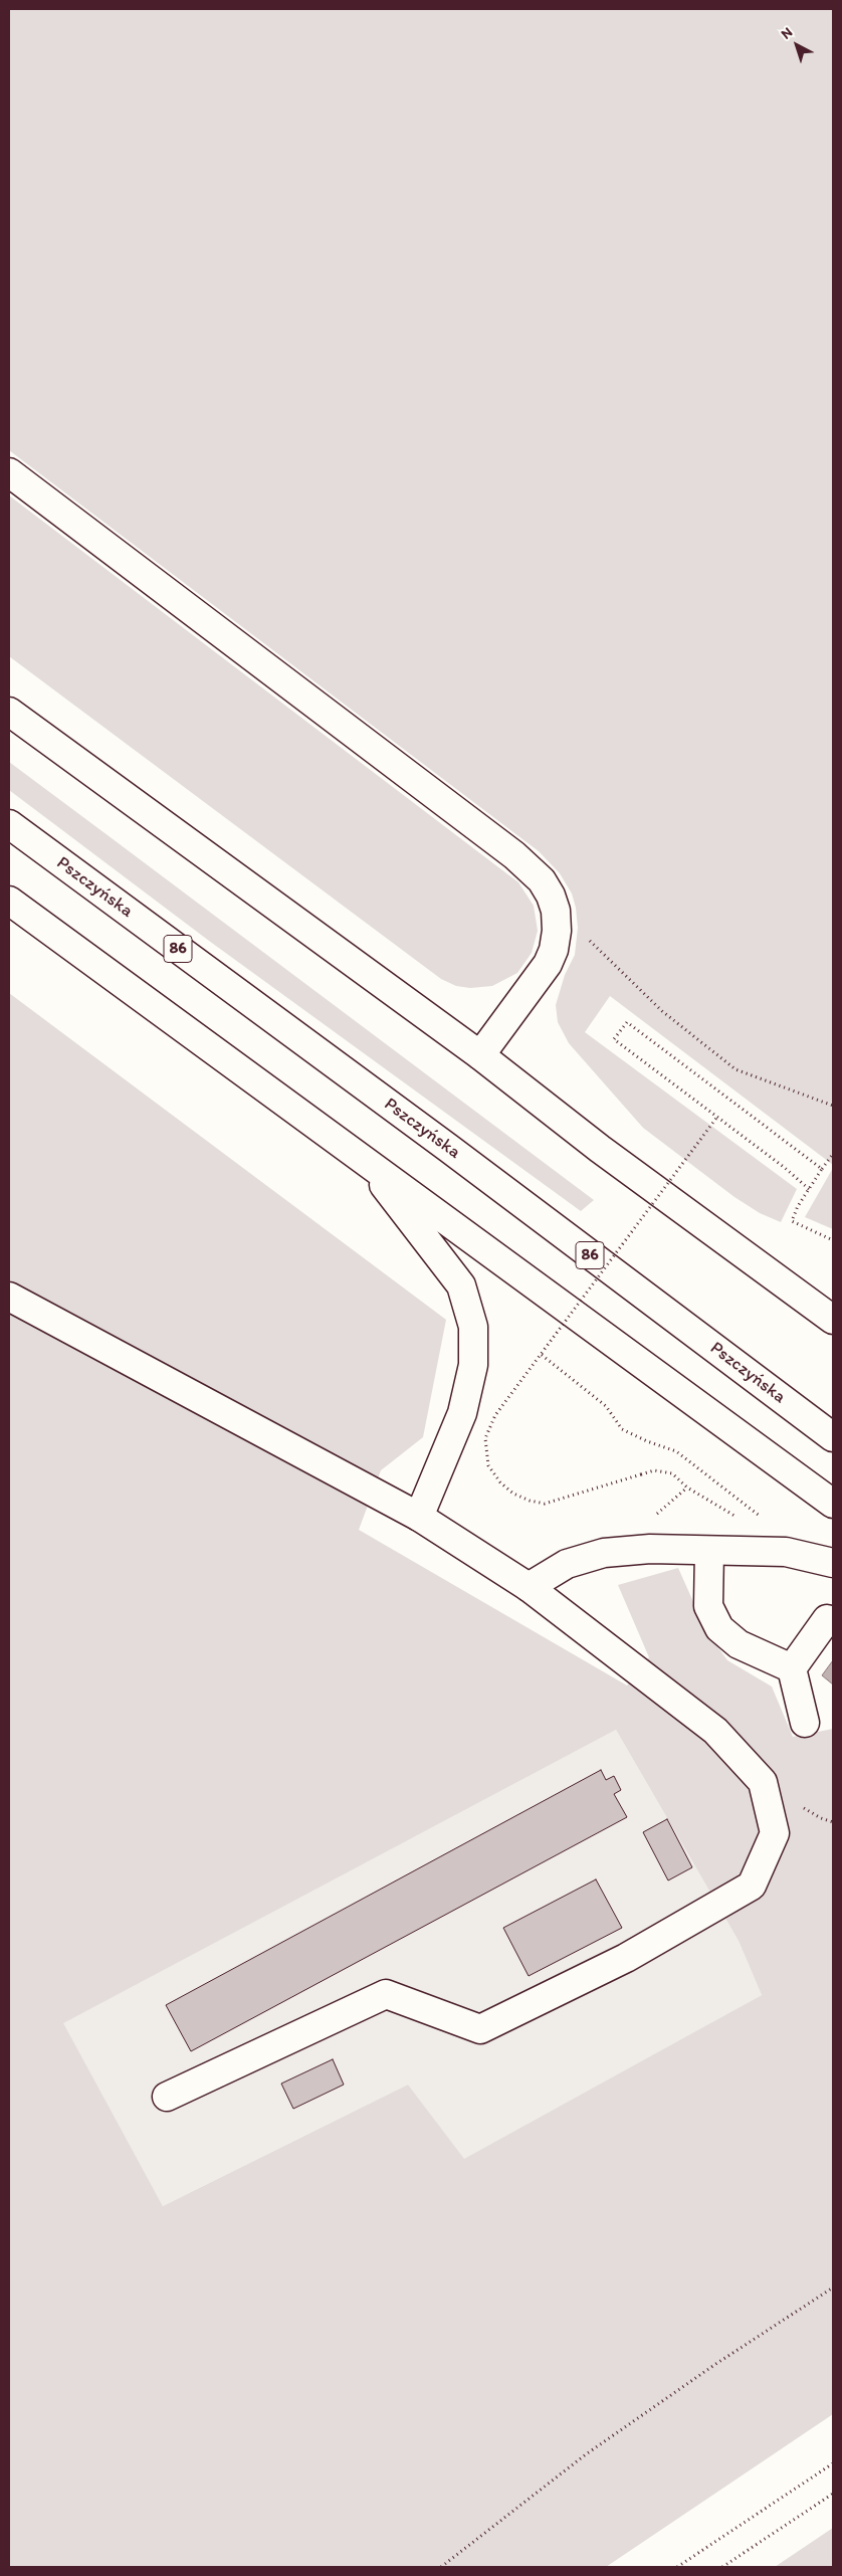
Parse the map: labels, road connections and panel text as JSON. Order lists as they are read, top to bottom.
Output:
{
  "streets": {
    "main road": ["Pszczyńska", "86"]
  },
  "north": "top left"
}
